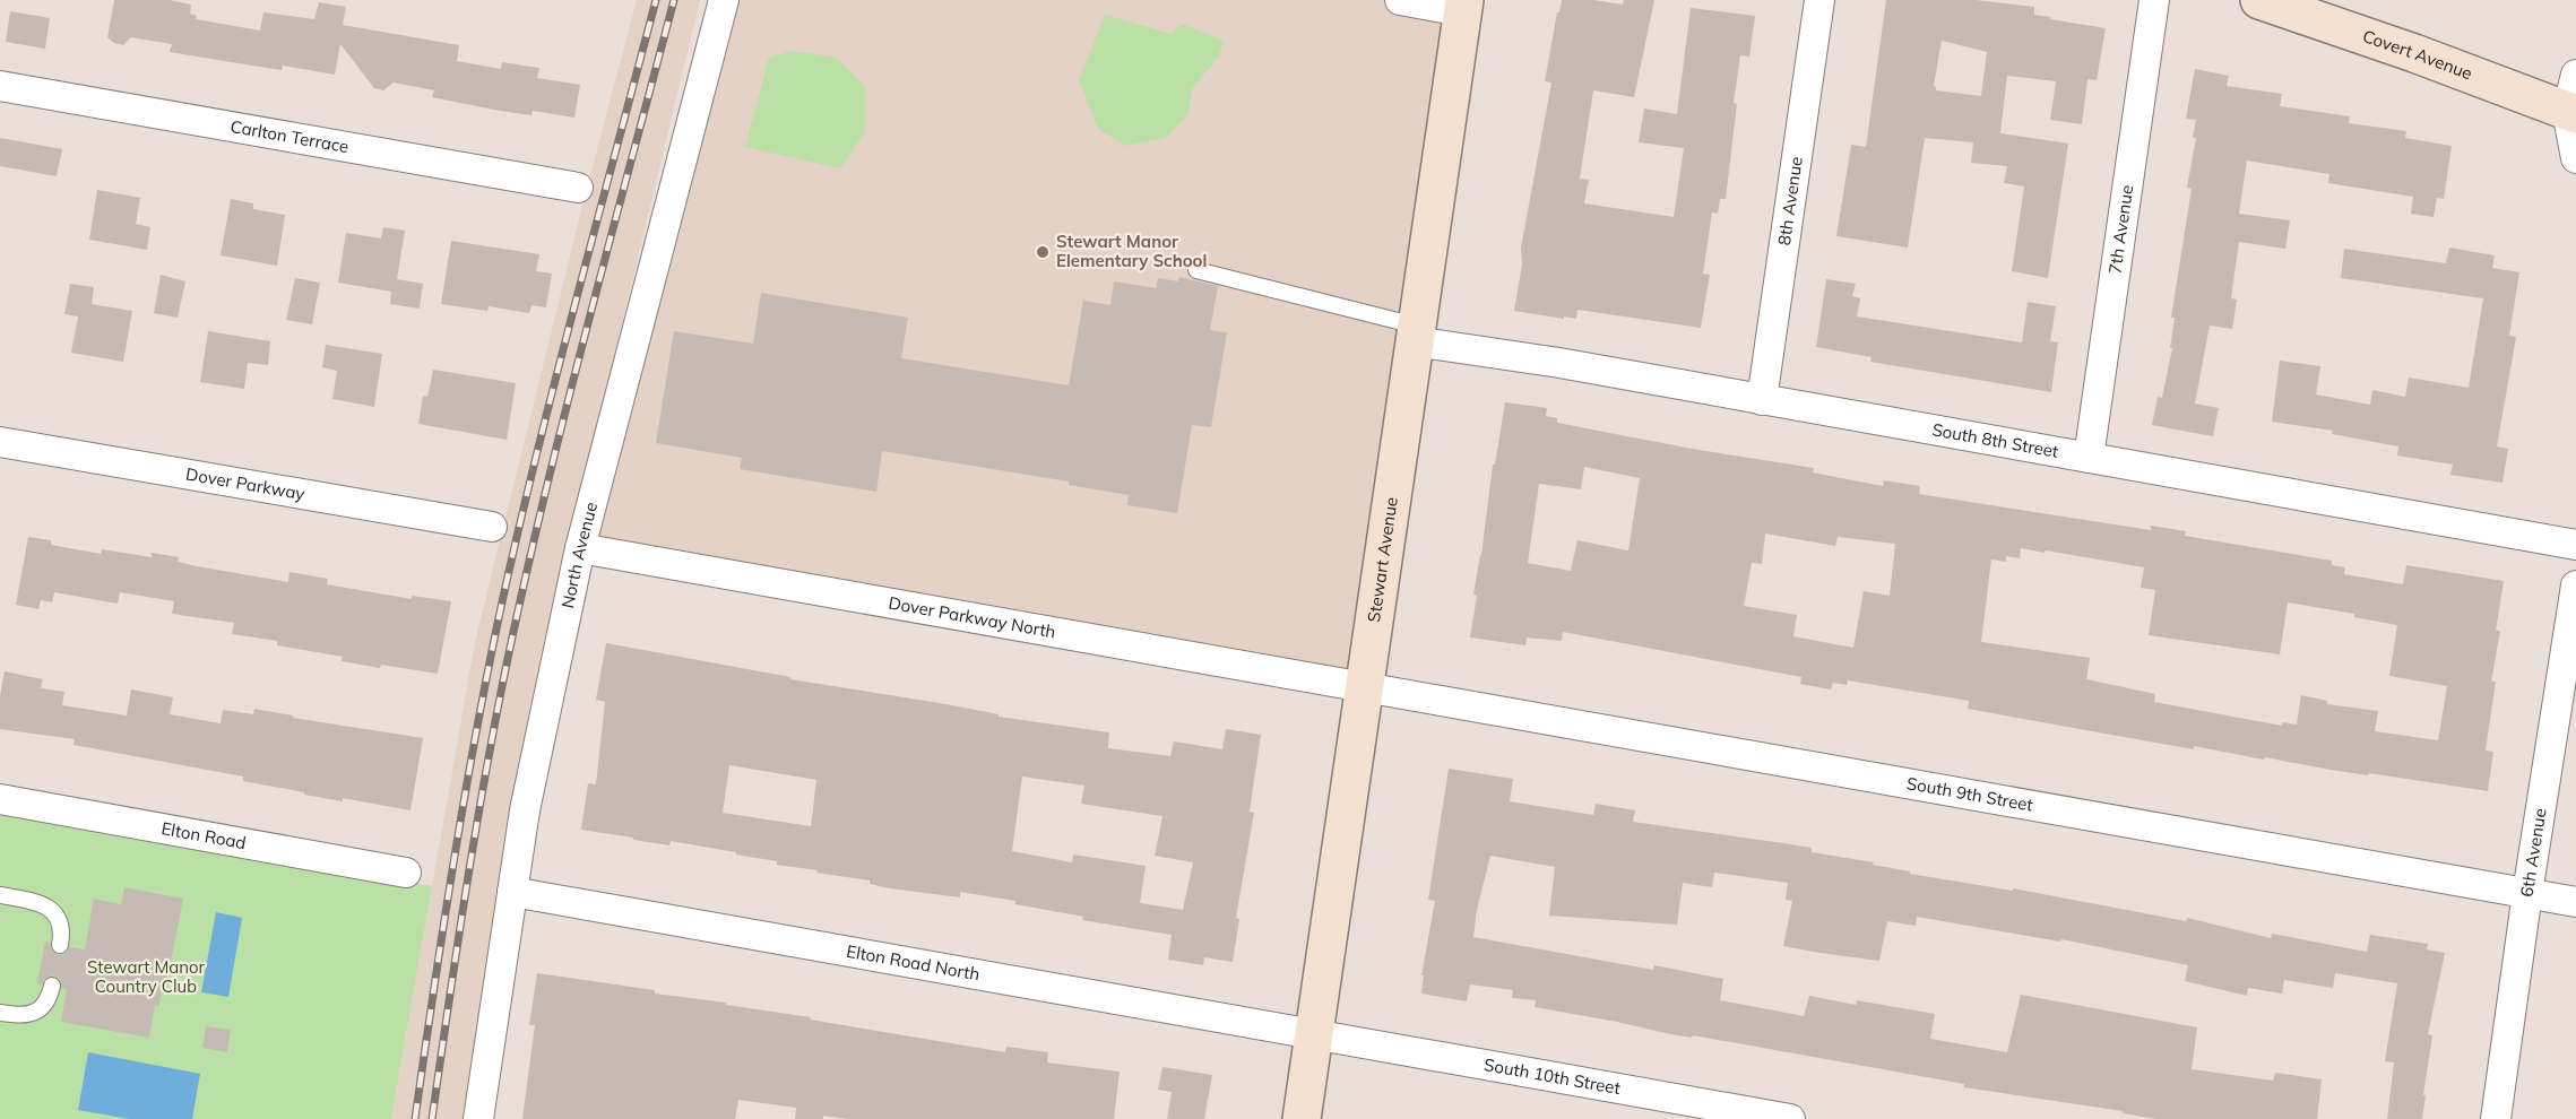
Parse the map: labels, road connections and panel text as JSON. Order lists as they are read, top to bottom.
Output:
{
  "streets": {
    "main road": ["Covert Avenue", "Stewart Avenue"],
    "street": [
      "Carlton Terrace",
      "8th Avenue",
      "7th Avenue",
      "South 8th Street",
      "Dover Parkway",
      "North Avenue",
      "Dover Parkway North",
      "South 9th Street",
      "Elton Road",
      "6th Avenue",
      "Elton Road North",
      "South 10th Street"
    ]
  },
  "crossings": [
    ["8th Avenue", "South 8th Street"],
    ["7th Avenue", "South 8th Street"],
    ["South 8th Street", "Stewart Avenue"],
    ["North Avenue", "Dover Parkway North"],
    ["North Avenue", "Elton Road North"],
    ["Stewart Avenue", "Dover Parkway North"],
    ["Stewart Avenue", "South 9th Street"],
    ["Stewart Avenue", "Elton Road North"],
    ["Stewart Avenue", "South 10th Street"],
    ["Dover Parkway North", "South 9th Street"],
    ["South 9th Street", "6th Avenue"],
    ["Elton Road North", "South 10th Street"]
  ],
  "parks": ["Stewart Manor Country Club"],
  "places": ["Stewart Manor Elementary School"]
}
